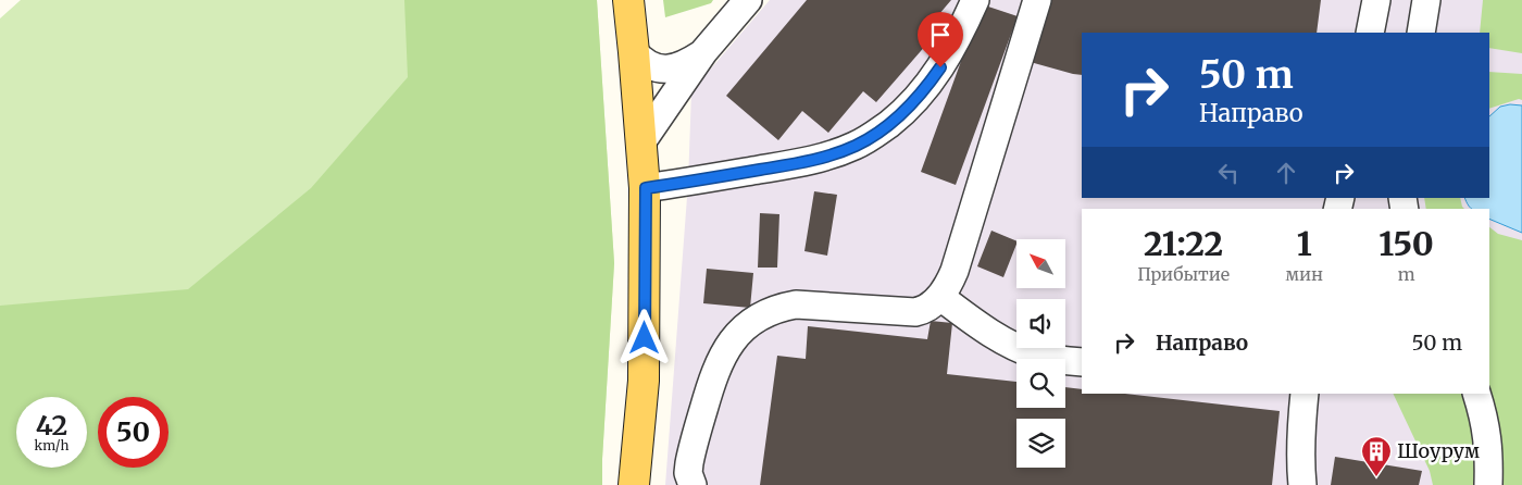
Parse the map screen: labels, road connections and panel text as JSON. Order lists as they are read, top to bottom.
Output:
{
  "places": {
    "building": ["Шоурум"]
  },
  "north": "top left",
  "page": {
    "turn": ["50 m", "Направо"],
    "eta": [
      "21:22",
      "Прибытие",
      "1",
      "мин",
      "150",
      "m"
    ],
    "list": [
      {
        "name": "Направо",
        "value": "50 m"
      }
    ],
    "speed": "42 km/h",
    "limit": "50"
  }
}
